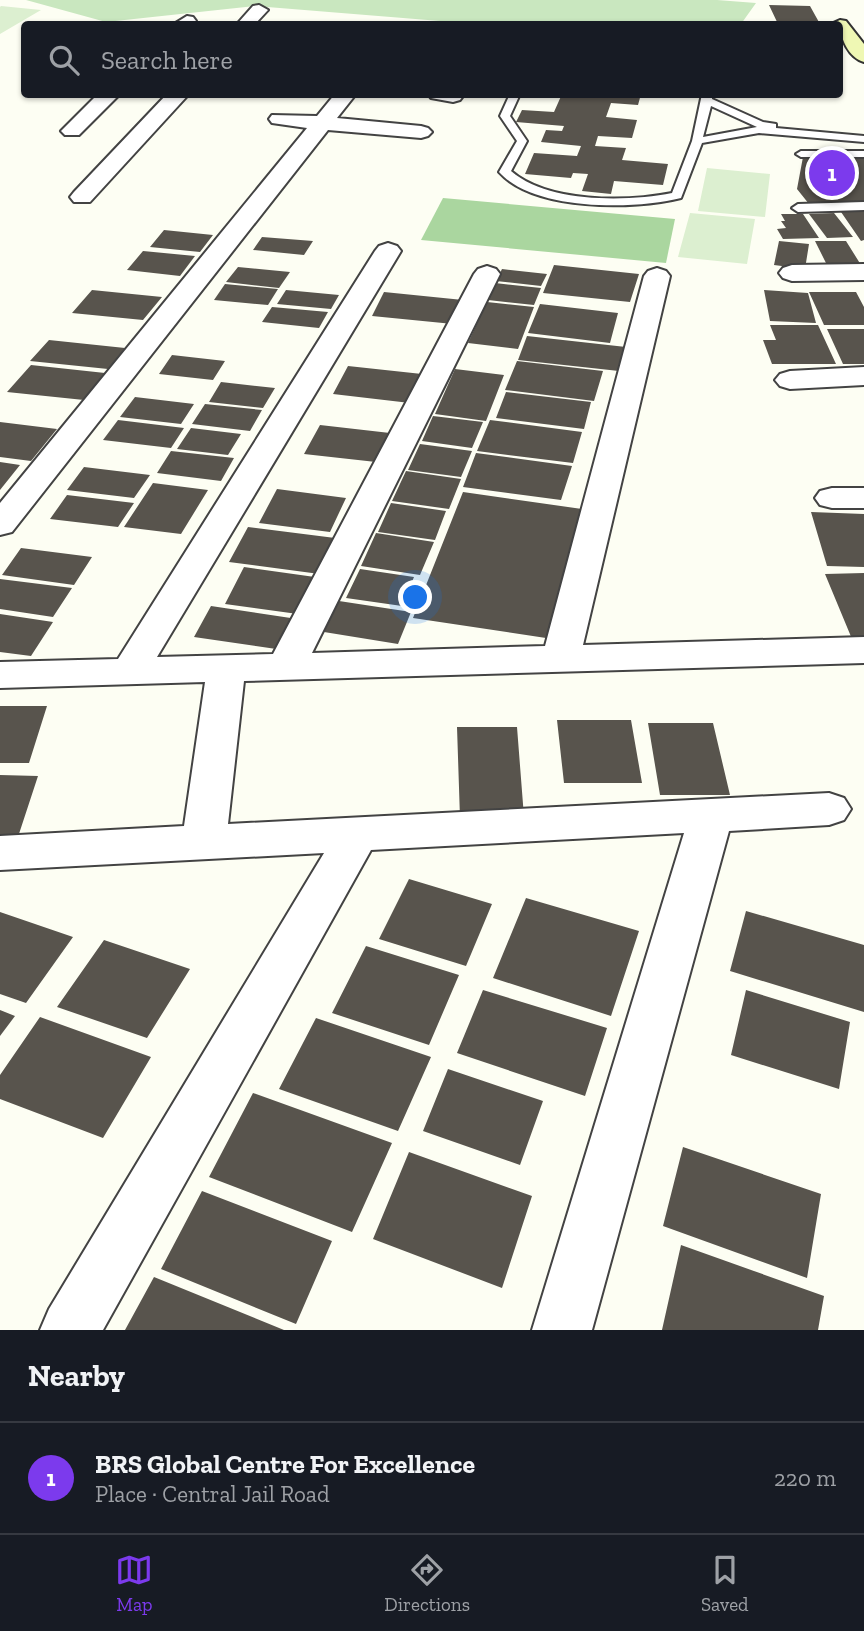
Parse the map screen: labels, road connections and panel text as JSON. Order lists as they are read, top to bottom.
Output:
{
  "page": {
    "search": "Search here",
    "pins": "1",
    "heading": "Nearby",
    "list": [
      {
        "mark": "1",
        "name": "BRS Global Centre For Excellence",
        "note": "Place · Central Jail Road",
        "value": "220 m"
      }
    ],
    "nav": ["Map", "Directions", "Saved"]
  }
}
